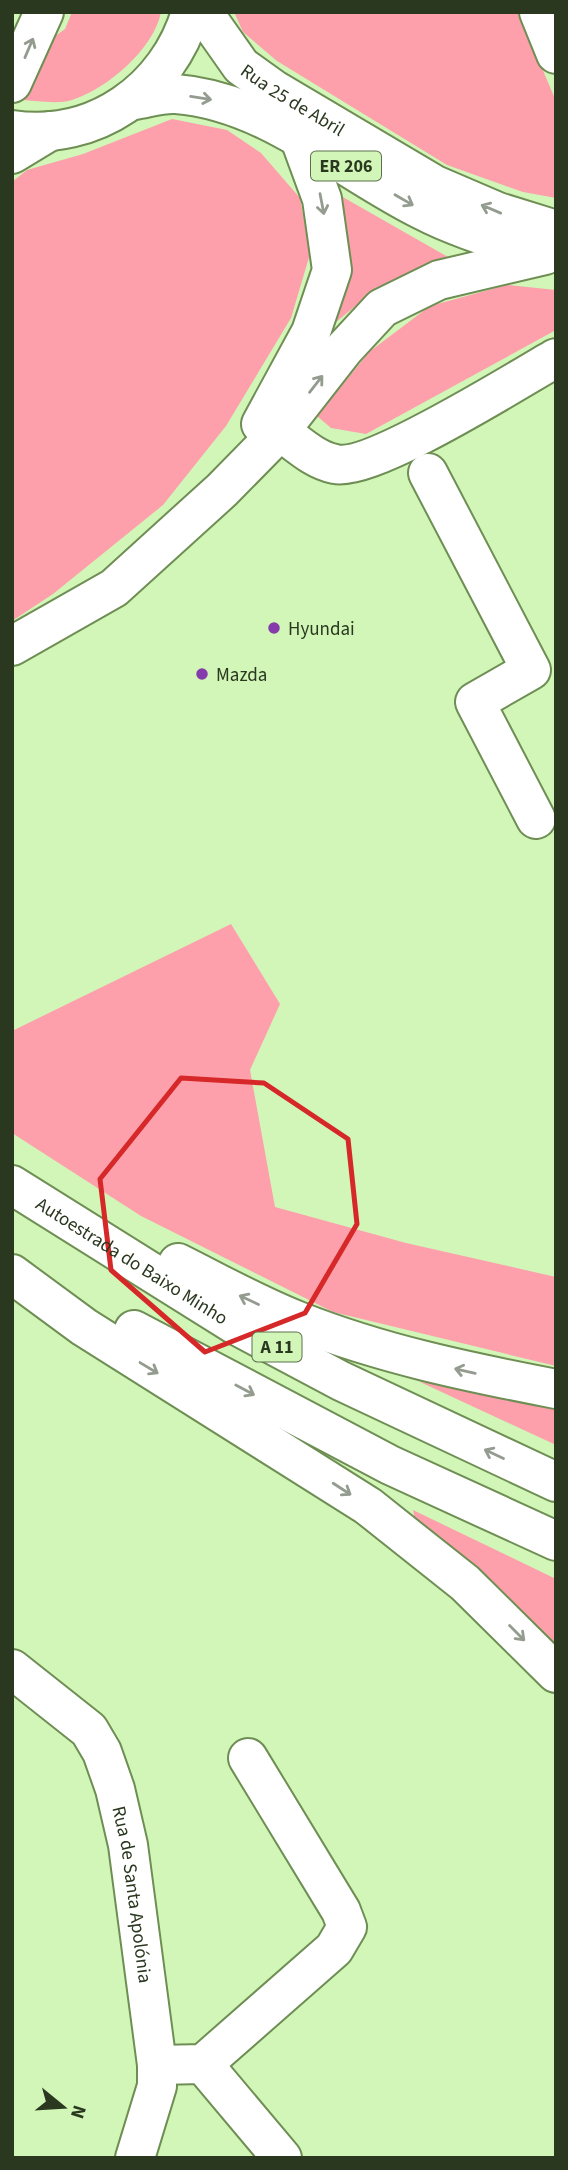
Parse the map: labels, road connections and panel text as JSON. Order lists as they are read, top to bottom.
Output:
{
  "streets": {
    "main road": [
      "Rua 25 de Abril",
      "ER 206",
      "Autoestrada do Baixo Minho",
      "A 11",
      "Rua de Santa Apolónia"
    ]
  },
  "places": ["Hyundai", "Mazda"],
  "north": "right"
}
